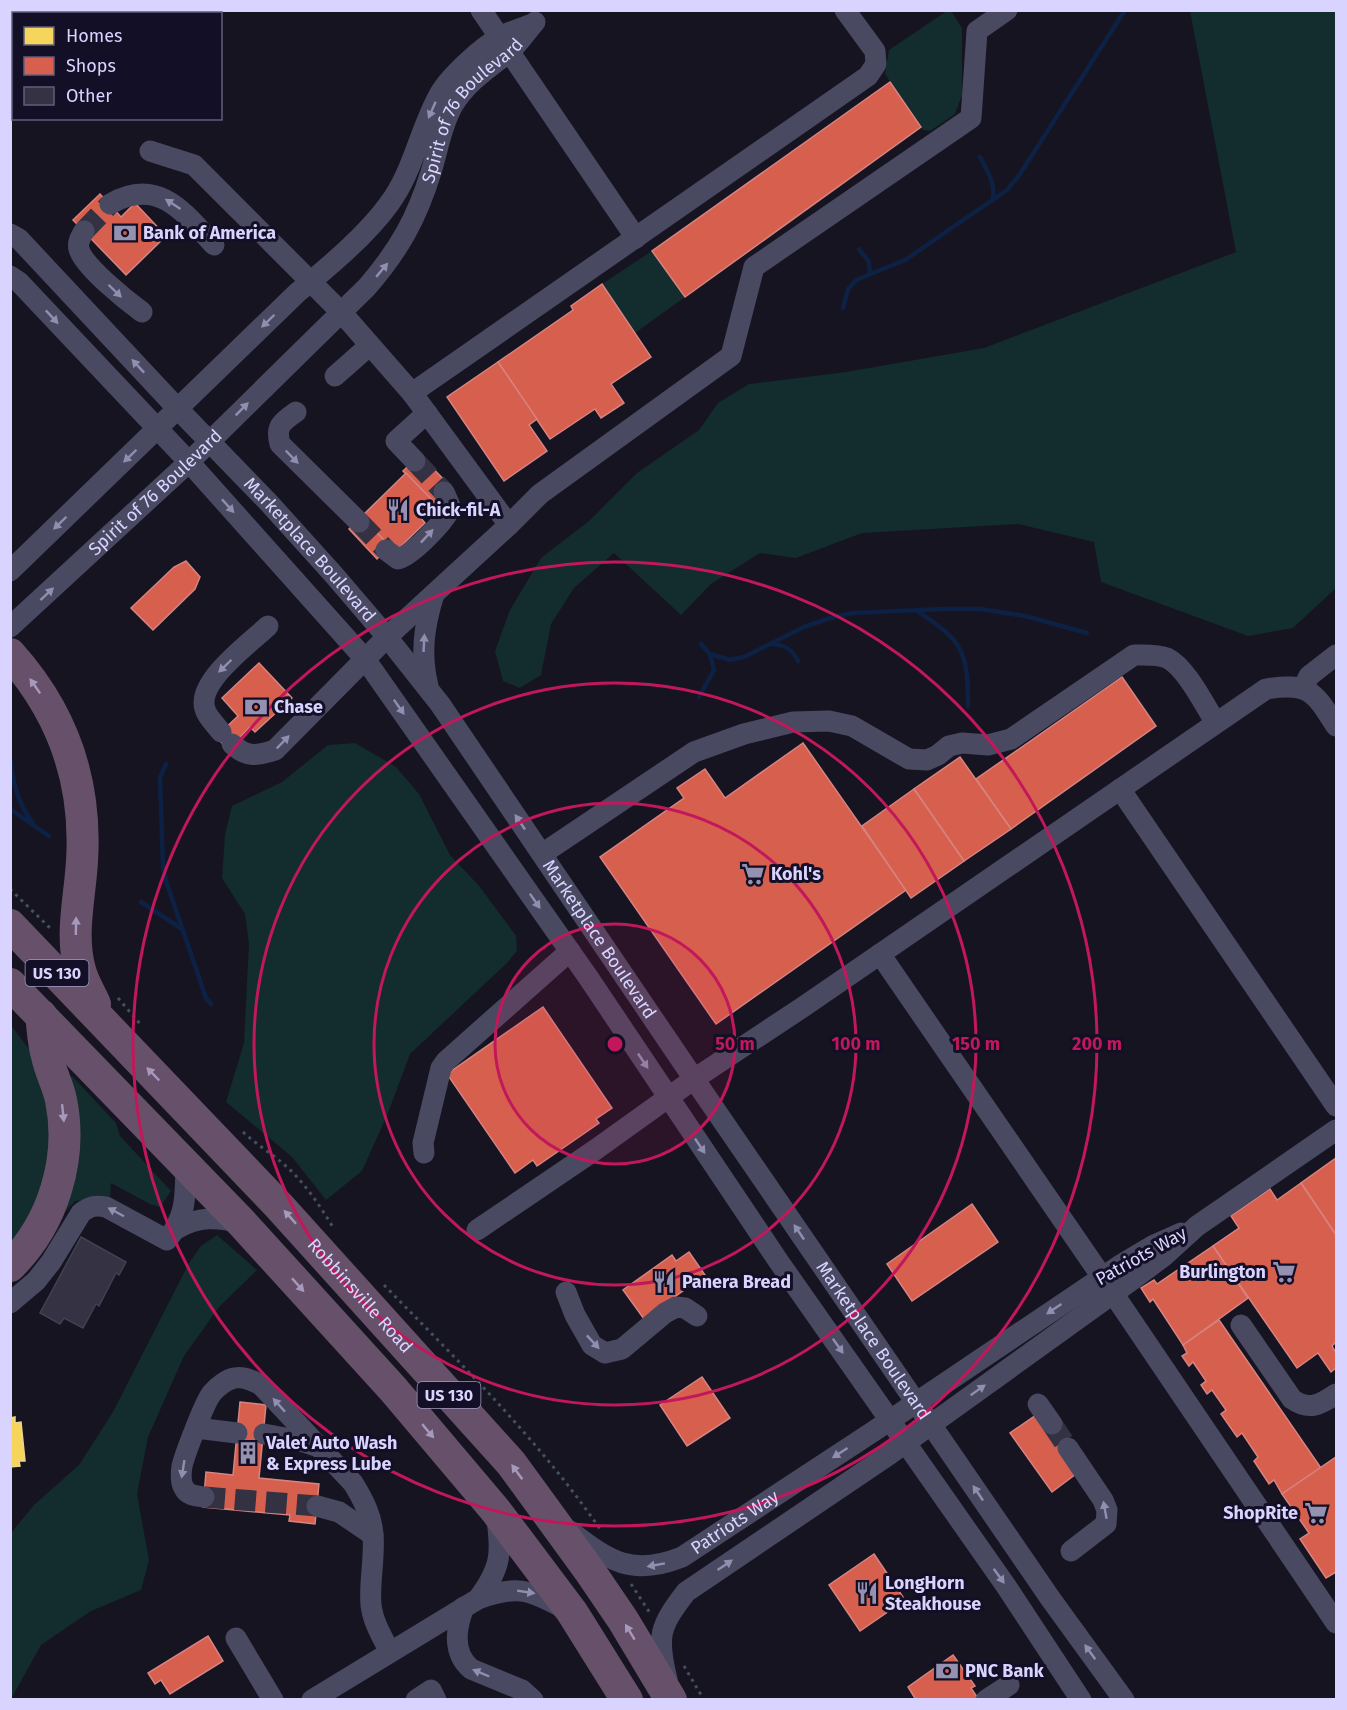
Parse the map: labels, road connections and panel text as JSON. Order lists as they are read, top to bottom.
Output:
{
  "streets": {
    "highway": ["US 130", "Robbinsville Road"],
    "street": ["Spirit of 76 Boulevard", "Marketplace Boulevard", "Patriots Way"]
  },
  "crossings": [
    ["Spirit of 76 Boulevard", "Marketplace Boulevard"],
    ["Marketplace Boulevard", "Patriots Way"],
    ["Patriots Way", "Robbinsville Road"]
  ],
  "places": {
    "bank": ["Bank of America", "Chase", "PNC Bank"],
    "restaurant": ["Chick-fil-A", "Panera Bread", "LongHorn Steakhouse"],
    "supermarket": ["Kohl's", "Burlington", "ShopRite"],
    "building": ["Valet Auto Wash & Express Lube"]
  },
  "legend": ["Homes", "Shops", "Other"],
  "rings": [
    "50 m",
    "100 m",
    "150 m",
    "200 m"
  ]
}
